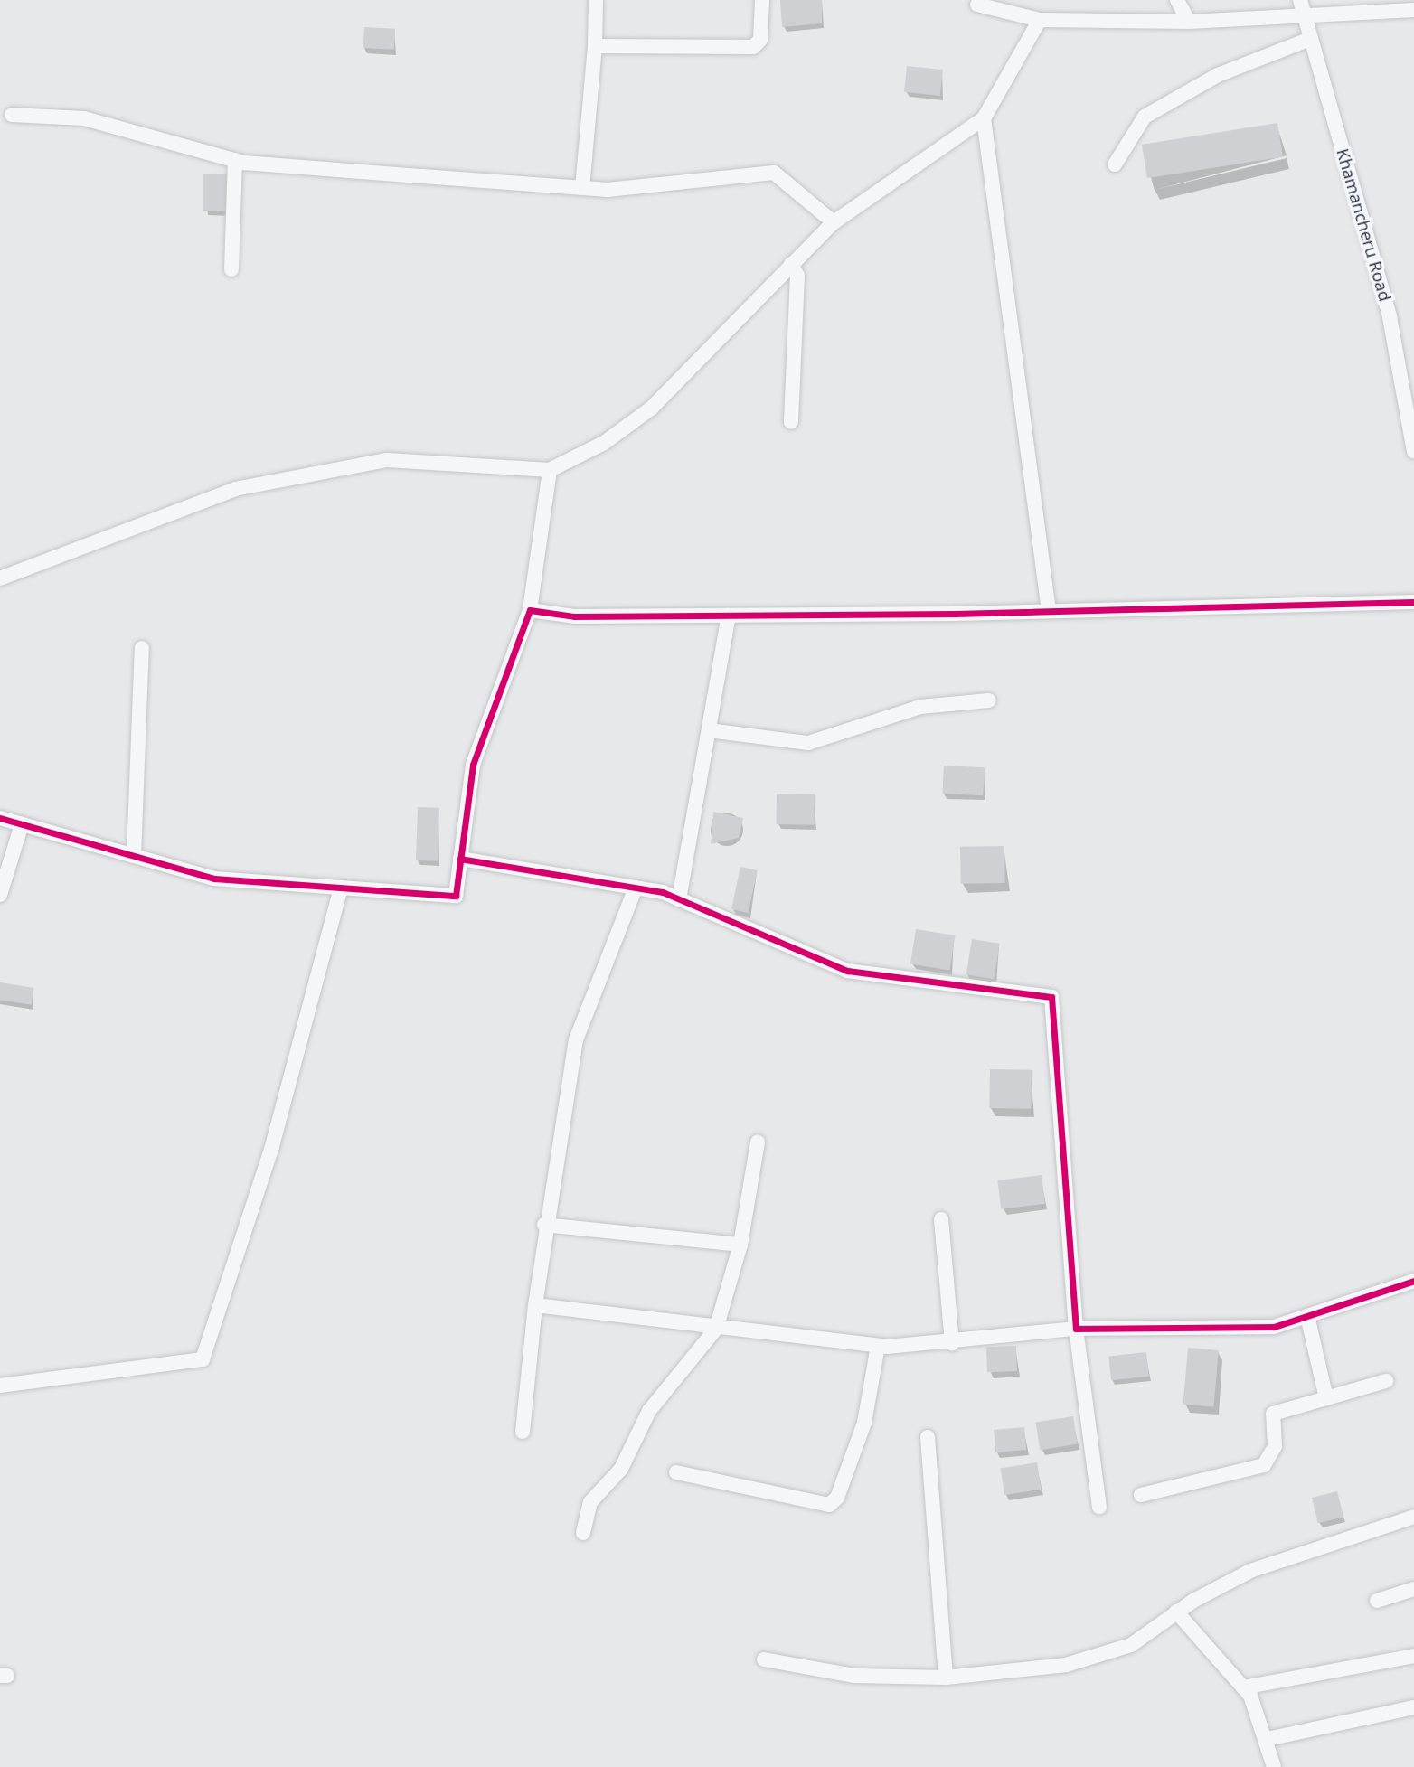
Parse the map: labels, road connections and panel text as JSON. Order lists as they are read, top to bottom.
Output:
{
  "streets": {
    "street": ["Khamancheru Road"]
  }
}
